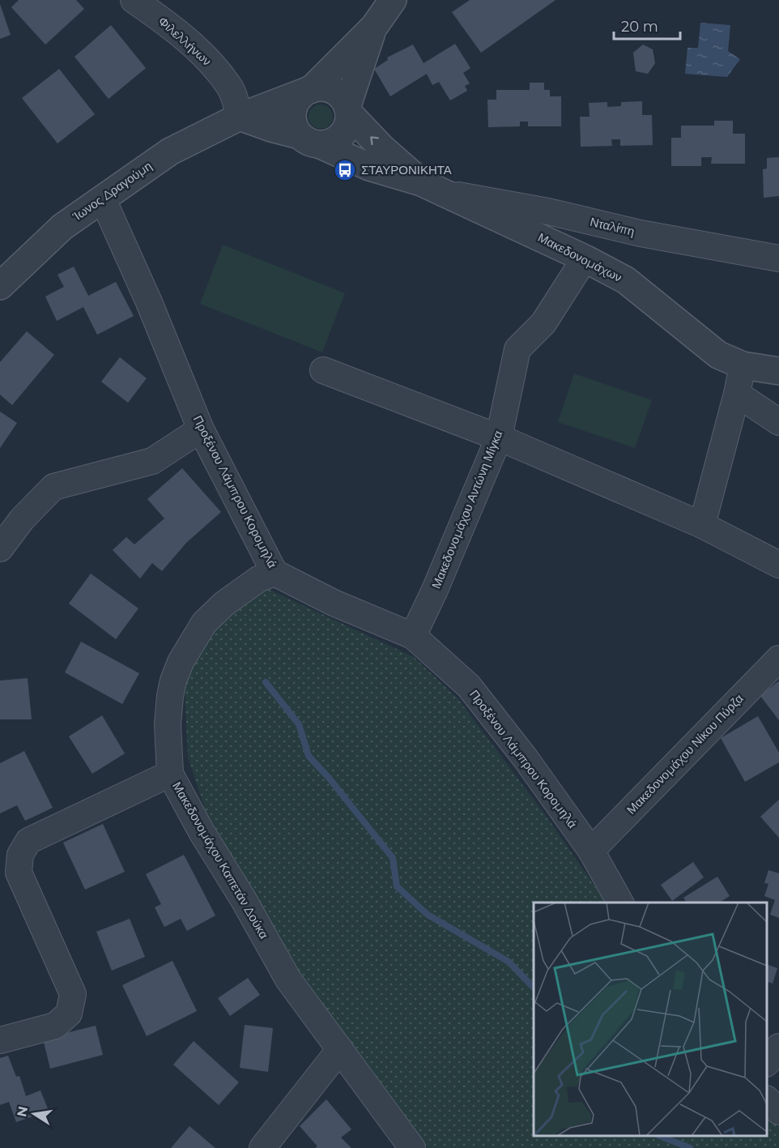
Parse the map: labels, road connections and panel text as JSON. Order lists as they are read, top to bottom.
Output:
{
  "streets": {
    "street": [
      "Φιλελλήνων",
      "Ίωνος Δραγούμη",
      "Νταλίπη",
      "Μακεδονομάχων",
      "Προξένου Λάμπρου Κορομηλά",
      "Μακεδονομάχου Αντώνη Μίγκα",
      "Μακεδονομάχου Νίκου Πύρζα",
      "Μακεδονομάχου Καπετάν Δούκα"
    ]
  },
  "crossings": [
    ["Φιλελλήνων", "Ίωνος Δραγούμη"],
    ["Ίωνος Δραγούμη", "Μακεδονομάχων"],
    ["Ίωνος Δραγούμη", "Προξένου Λάμπρου Κορομηλά"],
    ["Νταλίπη", "Μακεδονομάχων"],
    ["Μακεδονομάχων", "Μακεδονομάχου Αντώνη Μίγκα"],
    ["Προξένου Λάμπρου Κορομηλά", "Μακεδονομάχου Αντώνη Μίγκα"],
    ["Προξένου Λάμπρου Κορομηλά", "Μακεδονομάχου Νίκου Πύρζα"],
    ["Προξένου Λάμπρου Κορομηλά", "Μακεδονομάχου Καπετάν Δούκα"]
  ],
  "places": {
    "bus stop": ["ΣΤΑΥΡΟΝΙΚΗΤΑ"]
  },
  "scale_bar": "20 m",
  "north": "left"
}
